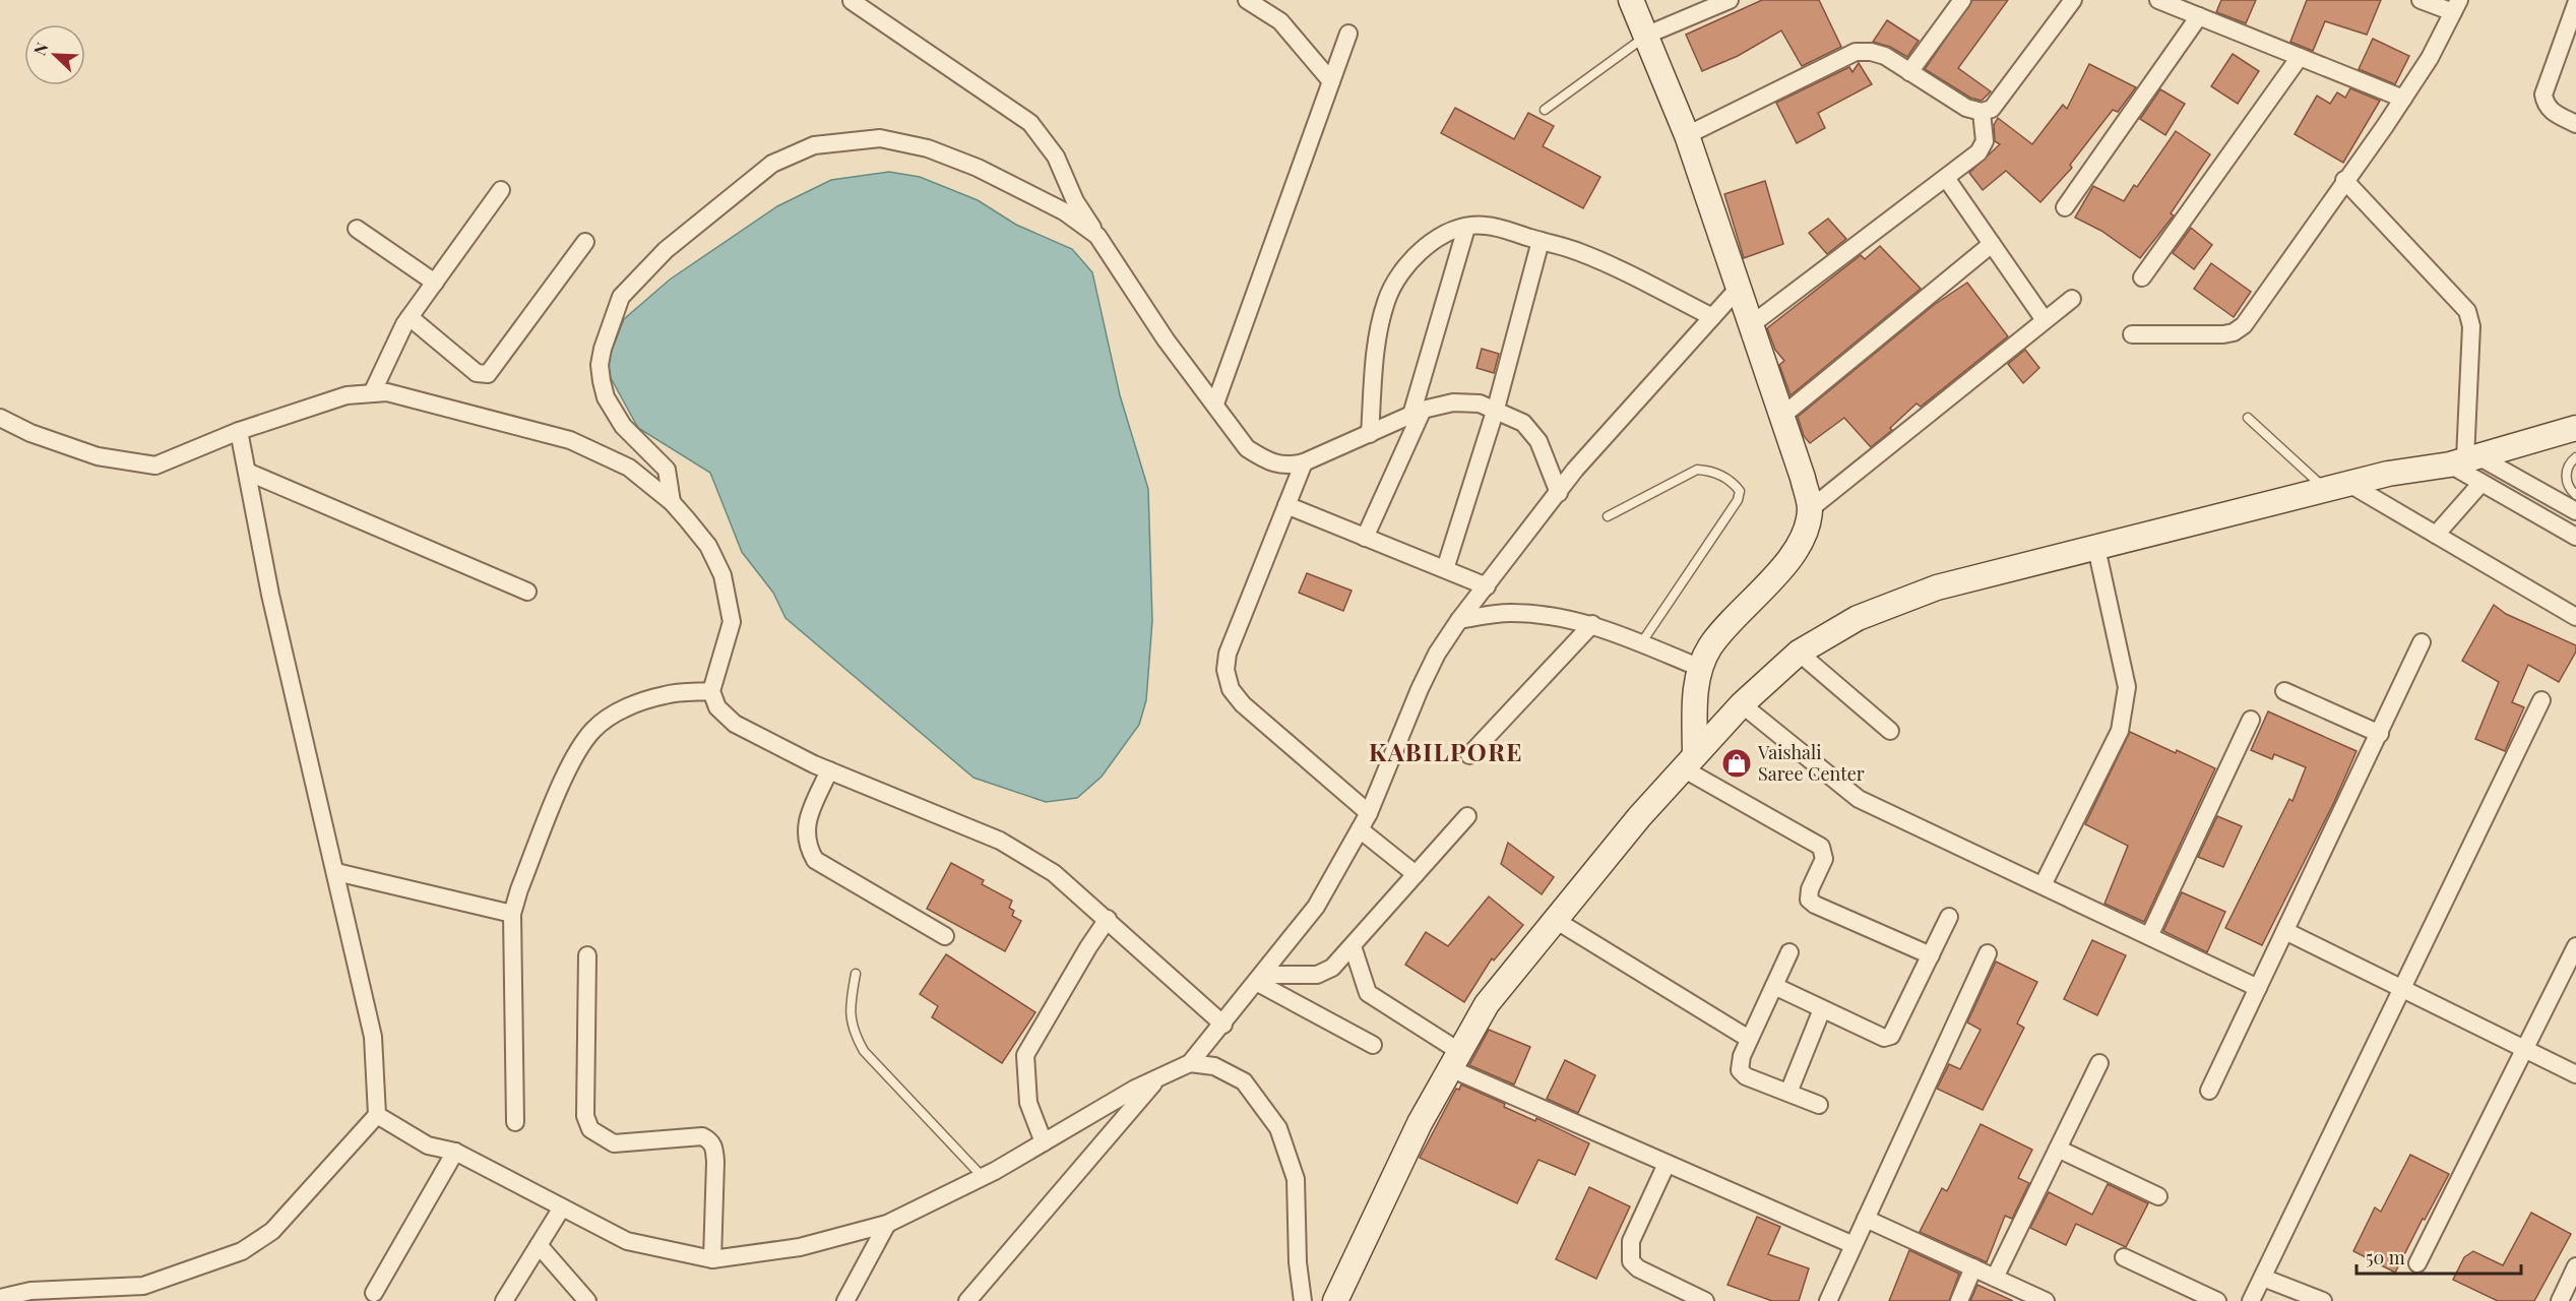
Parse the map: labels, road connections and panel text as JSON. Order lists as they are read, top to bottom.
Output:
{
  "districts": ["KABILPORE"],
  "places": {
    "shop": ["Vaishali Saree Center"]
  },
  "scale_bar": "50 m",
  "north": "top left"
}
